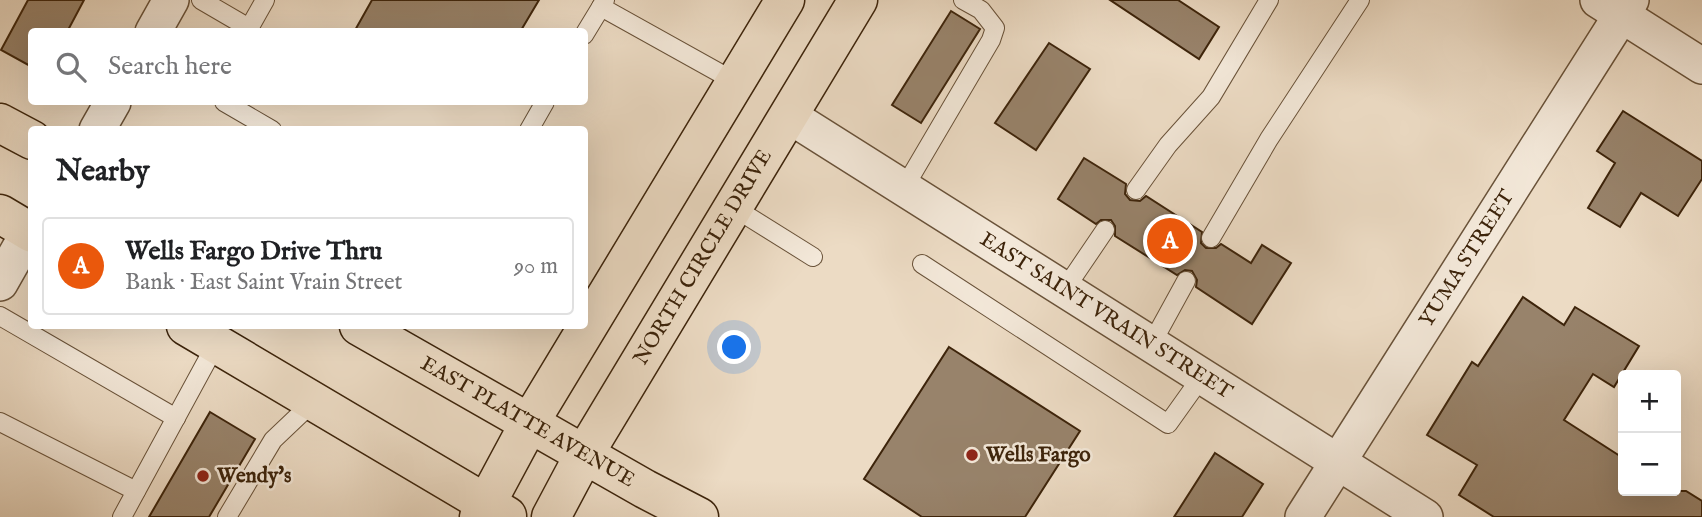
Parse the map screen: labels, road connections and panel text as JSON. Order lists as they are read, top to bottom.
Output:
{
  "streets": {
    "main road": ["NORTH CIRCLE DRIVE", "EAST PLATTE AVENUE"],
    "street": ["YUMA STREET", "EAST SAINT VRAIN STREET"]
  },
  "crossings": [
    ["NORTH CIRCLE DRIVE", "EAST SAINT VRAIN STREET"],
    ["NORTH CIRCLE DRIVE", "EAST PLATTE AVENUE"],
    ["YUMA STREET", "EAST SAINT VRAIN STREET"]
  ],
  "places": ["Wells Fargo", "Wendy's"],
  "page": {
    "search": "Search here",
    "heading": "Nearby",
    "pins": "A",
    "list": [
      {
        "mark": "A",
        "name": "Wells Fargo Drive Thru",
        "note": "Bank · East Saint Vrain Street",
        "value": "90 m"
      }
    ],
    "map_buttons": ["+", "−"]
  }
}
